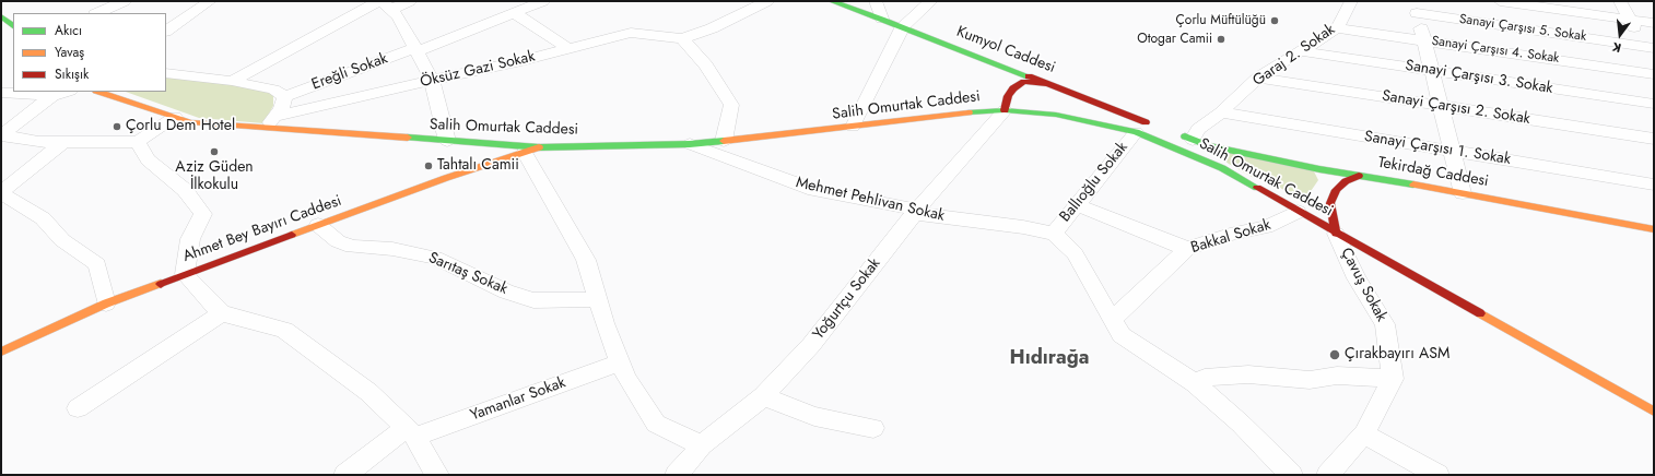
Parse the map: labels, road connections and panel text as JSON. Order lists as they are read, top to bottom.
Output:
{
  "streets": {
    "main road": [
      "Kumyol Caddesi",
      "Salih Omurtak Caddesi",
      "Tekirdağ Caddesi",
      "Ahmet Bey Bayırı Caddesi"
    ],
    "street": [
      "Sanayi Çarşısı 5. Sokak",
      "Sanayi Çarşısı 4. Sokak",
      "Garaj 2. Sokak",
      "Öksüz Gazi Sokak",
      "Ereğli Sokak",
      "Sanayi Çarşısı 3. Sokak",
      "Sanayi Çarşısı 2. Sokak",
      "Sanayi Çarşısı 1. Sokak",
      "Ballıoğlu Sokak",
      "Mehmet Pehlivan Sokak",
      "Bakkal Sokak",
      "Sarıtaş Sokak",
      "Çavuş Sokak",
      "Yoğurtçu Sokak",
      "Yamanlar Sokak"
    ]
  },
  "crossings": [
    ["Sanayi Çarşısı 4. Sokak", "Garaj 2. Sokak"],
    ["Garaj 2. Sokak", "Sanayi Çarşısı 3. Sokak"],
    ["Garaj 2. Sokak", "Sanayi Çarşısı 2. Sokak"],
    ["Garaj 2. Sokak", "Sanayi Çarşısı 1. Sokak"],
    ["Garaj 2. Sokak", "Tekirdağ Caddesi"],
    ["Öksüz Gazi Sokak", "Salih Omurtak Caddesi"],
    ["Salih Omurtak Caddesi", "Ballıoğlu Sokak"],
    ["Salih Omurtak Caddesi", "Mehmet Pehlivan Sokak"],
    ["Salih Omurtak Caddesi", "Ahmet Bey Bayırı Caddesi"],
    ["Salih Omurtak Caddesi", "Bakkal Sokak"],
    ["Salih Omurtak Caddesi", "Çavuş Sokak"],
    ["Salih Omurtak Caddesi", "Yoğurtçu Sokak"],
    ["Ballıoğlu Sokak", "Mehmet Pehlivan Sokak"],
    ["Mehmet Pehlivan Sokak", "Yoğurtçu Sokak"],
    ["Ahmet Bey Bayırı Caddesi", "Sarıtaş Sokak"]
  ],
  "districts": ["Hıdırağa"],
  "places": [
    "Çorlu Müftülüğü",
    "Otogar Camii",
    "Çorlu Dem Hotel",
    "Aziz Güden İlkokulu",
    "Tahtalı Camii",
    "Çırakbayırı ASM"
  ],
  "legend": ["Akıcı", "Yavaş", "Sıkışık"],
  "north": "bottom"
}
